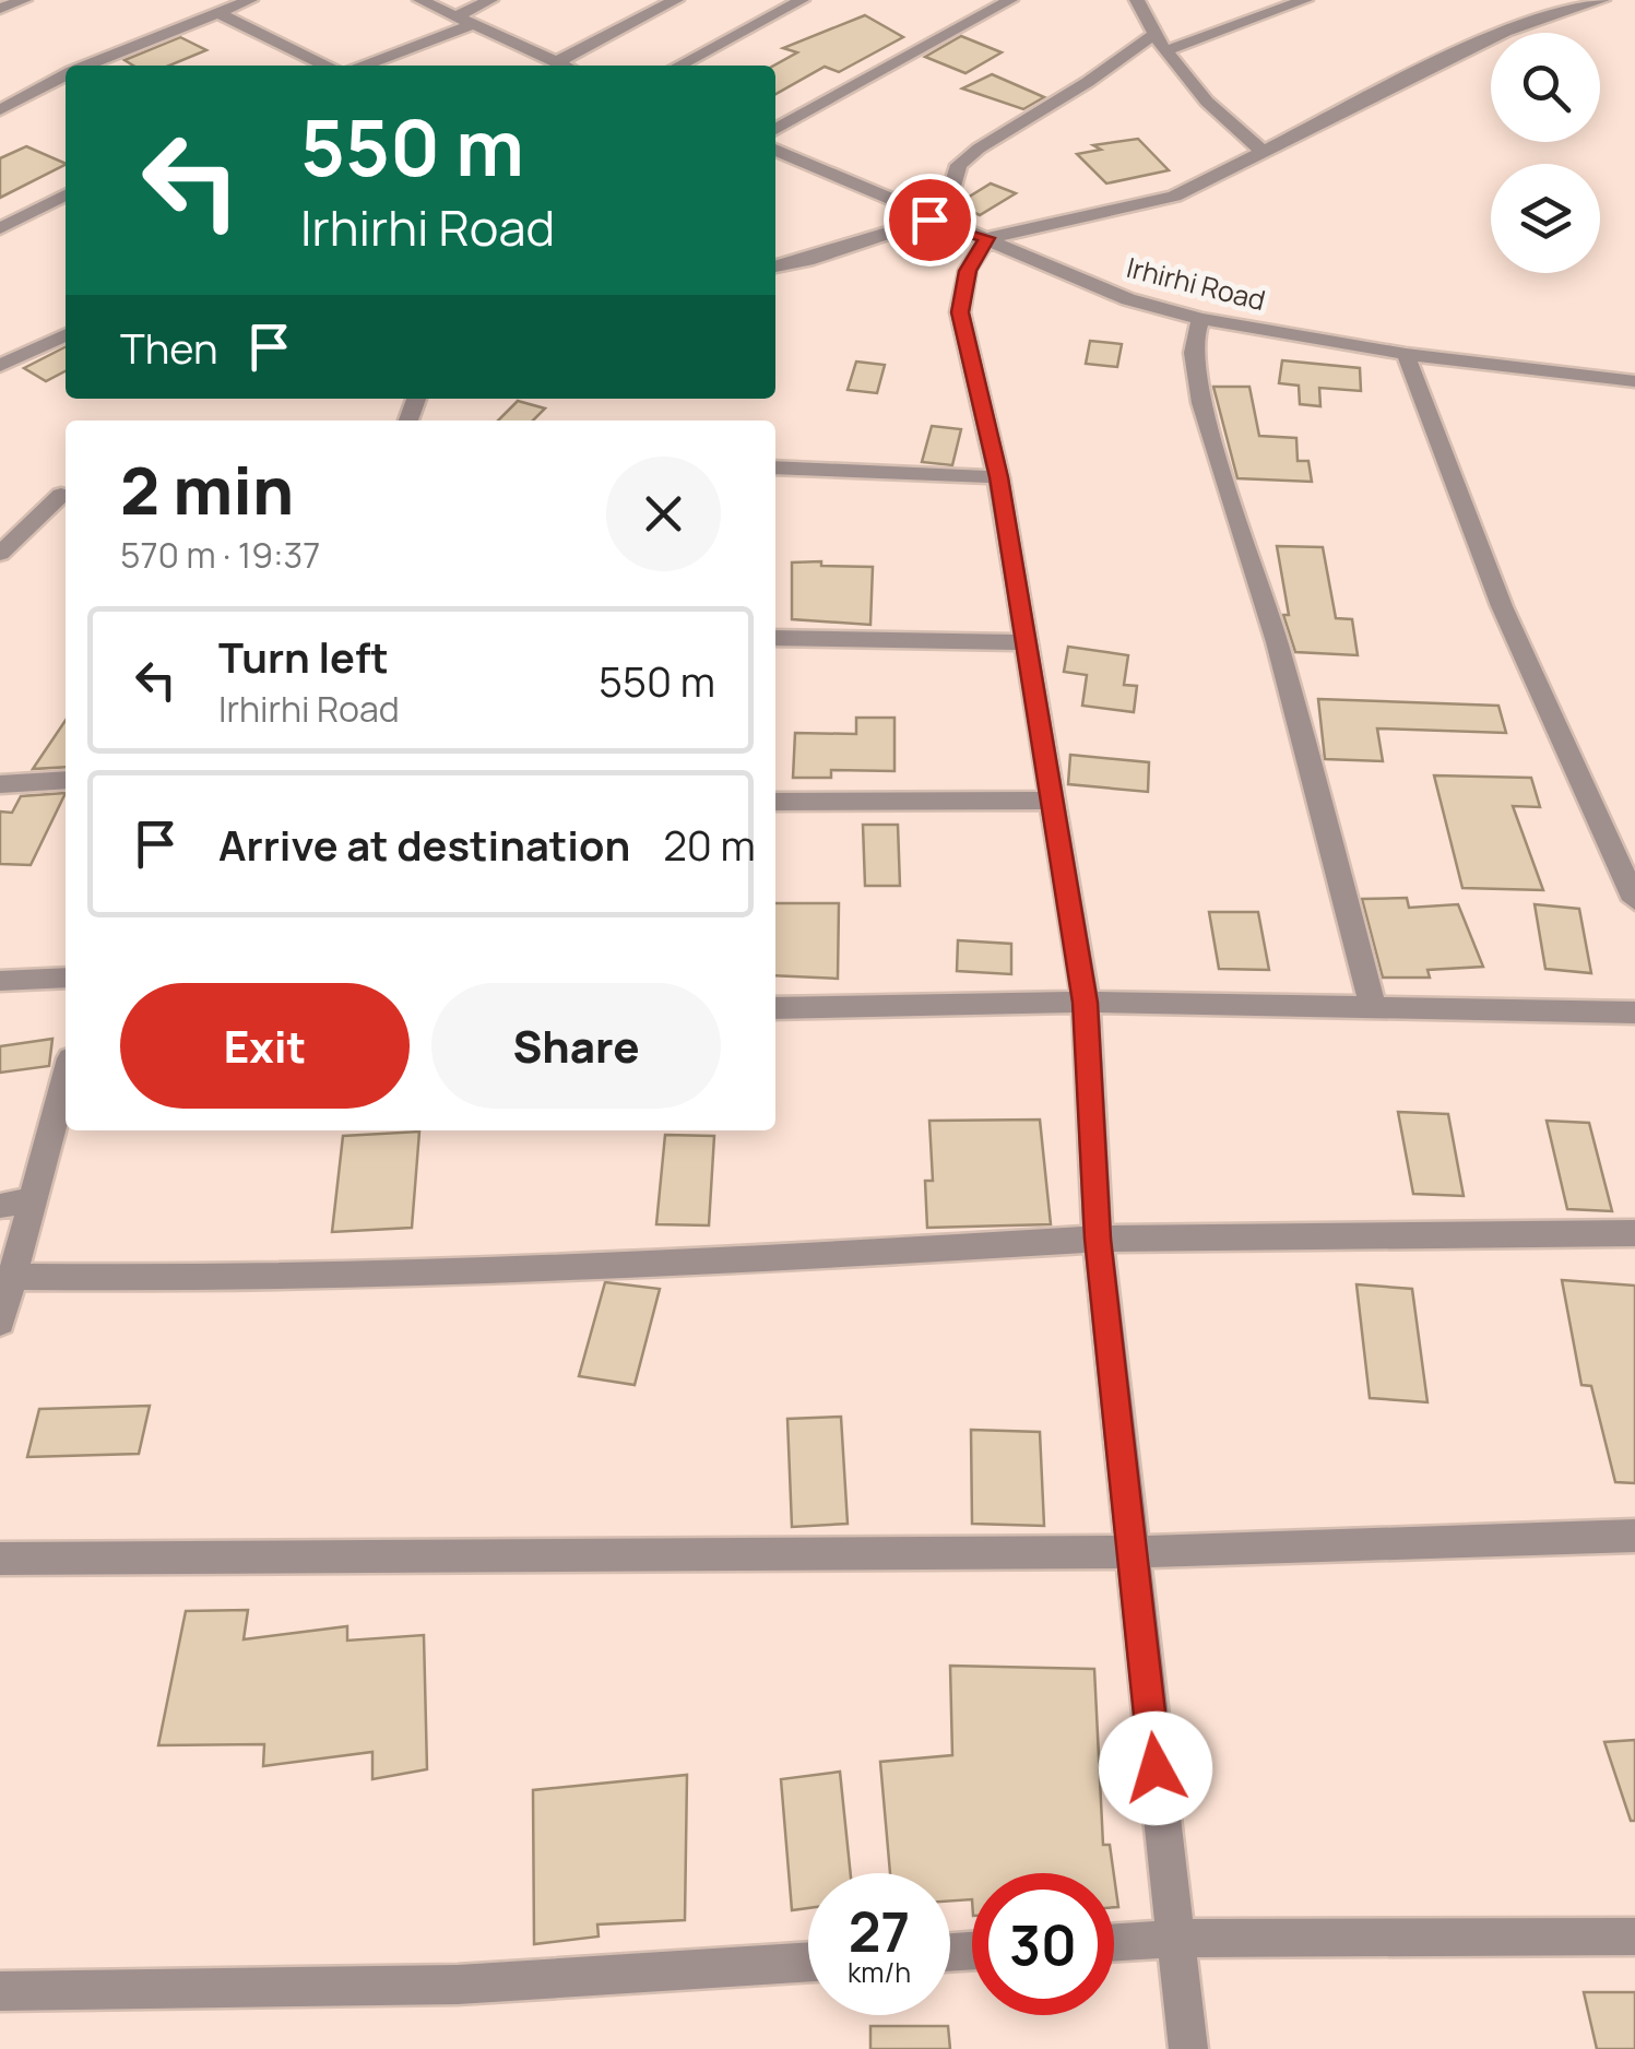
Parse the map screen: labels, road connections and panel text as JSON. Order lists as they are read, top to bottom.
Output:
{
  "streets": {
    "street": ["Irhirhi Road"]
  },
  "page": {
    "turn": ["550 m", "Irhirhi Road"],
    "then": "Then",
    "heading": ["2 min", "570 m · 19:37"],
    "list": [
      {
        "name": "Turn left",
        "note": "Irhirhi Road",
        "value": "550 m"
      },
      {
        "name": "Arrive at destination",
        "value": "20 m"
      }
    ],
    "buttons": ["Exit", "Share"],
    "speed": "27 km/h",
    "limit": "30"
  }
}
